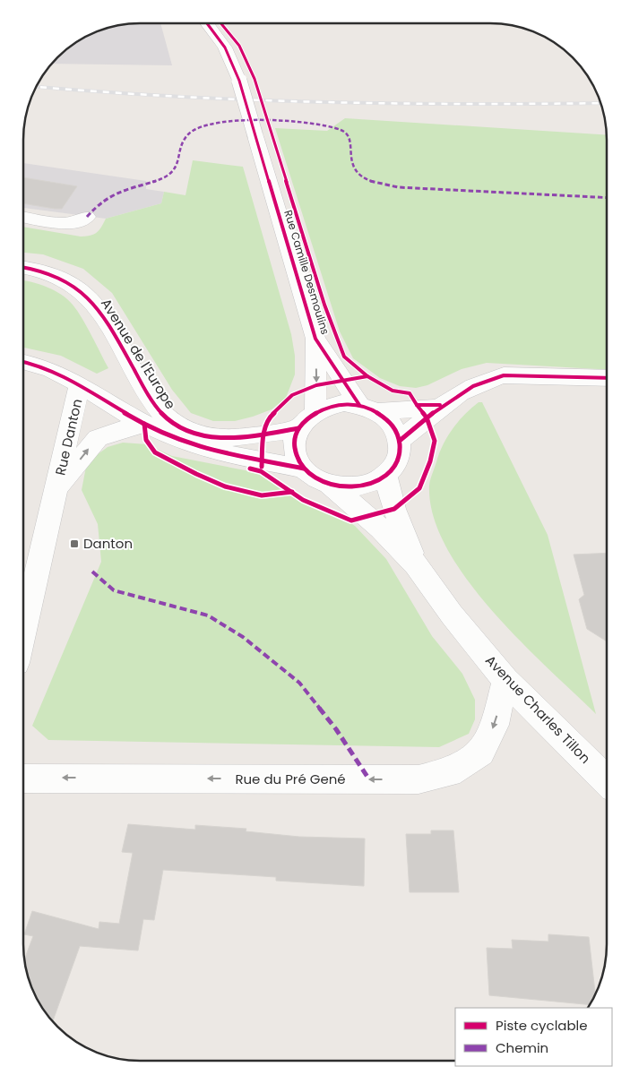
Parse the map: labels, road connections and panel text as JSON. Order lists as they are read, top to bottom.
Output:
{
  "streets": {
    "street": [
      "Rue Camille Desmoulins",
      "Avenue de l'Europe",
      "Rue Danton",
      "Avenue Charles Tillon",
      "Rue du Pré Gené"
    ]
  },
  "crossings": [
    ["Rue Camille Desmoulins", "Avenue de l'Europe"],
    ["Rue Camille Desmoulins", "Avenue Charles Tillon"],
    ["Avenue de l'Europe", "Avenue Charles Tillon"],
    ["Avenue Charles Tillon", "Rue du Pré Gené"]
  ],
  "one_way": ["Rue du Pré Gené"],
  "places": {
    "transit": ["Danton"]
  },
  "legend": ["Piste cyclable", "Chemin"]
}
